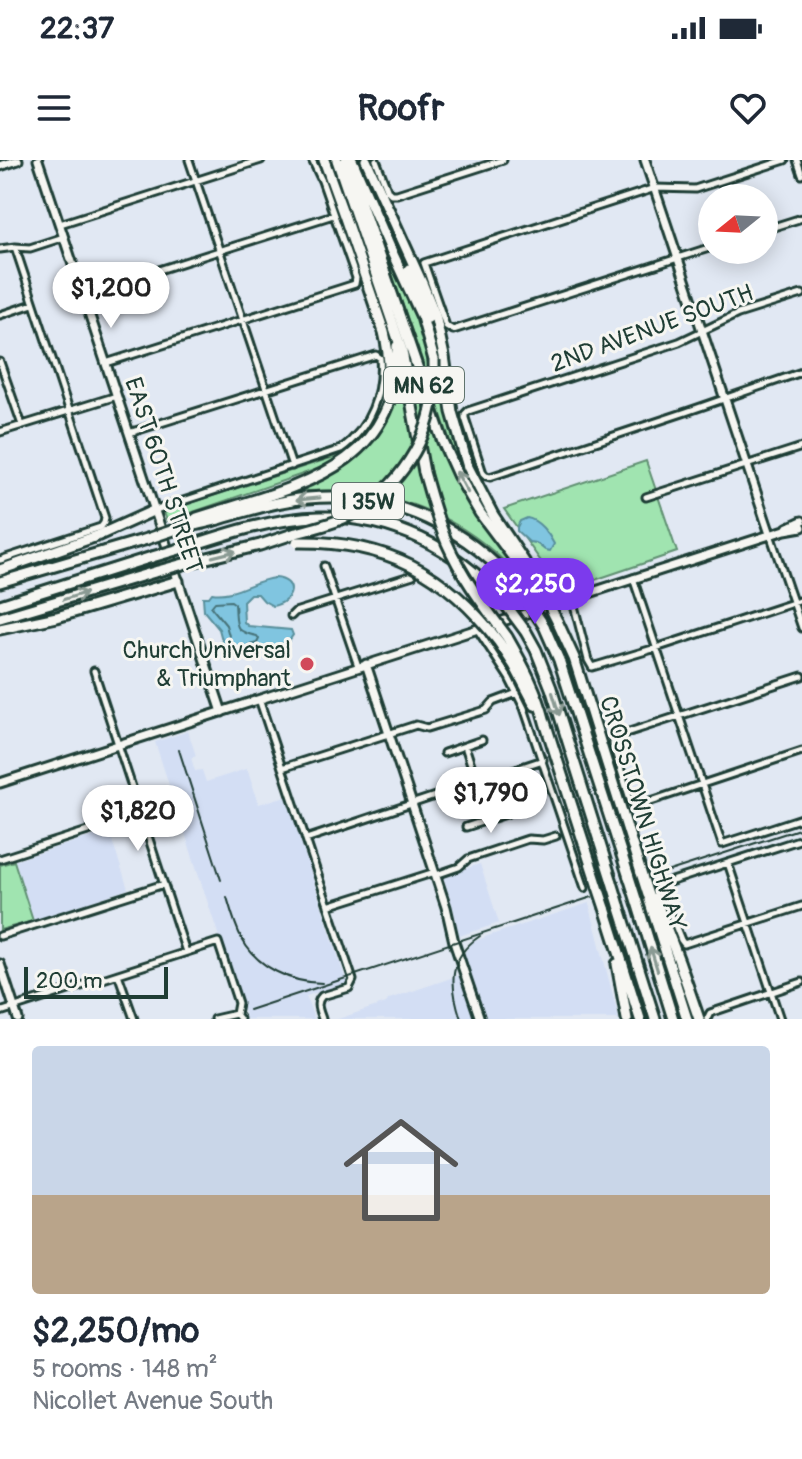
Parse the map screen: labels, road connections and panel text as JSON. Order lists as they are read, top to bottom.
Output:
{
  "streets": {
    "highway": ["MN 62", "I 35W", "CROSSTOWN HIGHWAY"],
    "street": ["2ND AVENUE SOUTH", "EAST 60TH STREET"]
  },
  "crossings": [
    ["MN 62", "CROSSTOWN HIGHWAY"]
  ],
  "places": ["Church Universal & Triumphant"],
  "scale_bar": "200 m",
  "north": "left",
  "page": {
    "status": "22:37",
    "header": "Roofr",
    "price": [
      "$1,200",
      "$2,250",
      "$1,790",
      "$1,820"
    ],
    "scale": "200 m",
    "list": [
      {
        "name": "$2,250/mo",
        "note": "5 rooms · 148 m² · Nicollet Avenue South"
      }
    ]
  }
}
